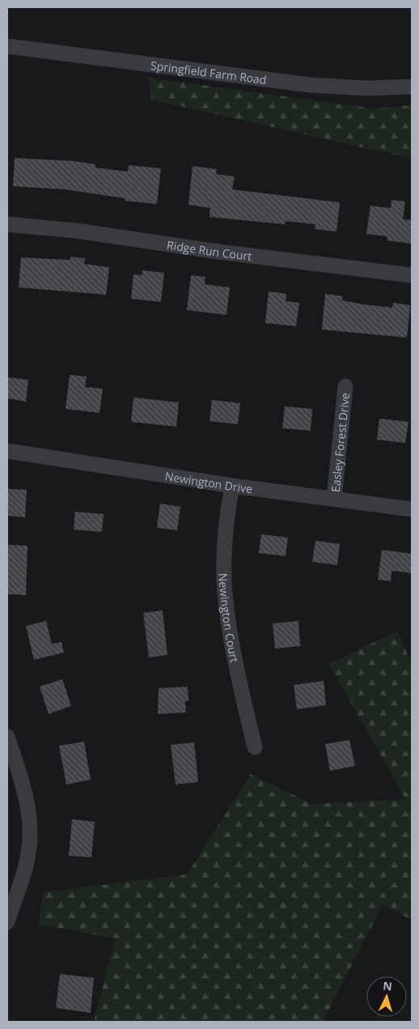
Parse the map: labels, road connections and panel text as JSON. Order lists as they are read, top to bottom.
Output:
{
  "streets": {
    "street": [
      "Springfield Farm Road",
      "Ridge Run Court",
      "Easley Forest Drive",
      "Newington Drive",
      "Newington Court"
    ]
  },
  "crossings": [
    ["Easley Forest Drive", "Newington Drive"],
    ["Newington Drive", "Newington Court"]
  ],
  "north": "top"
}
